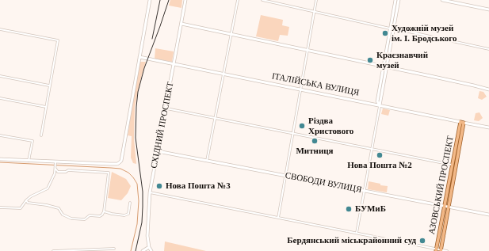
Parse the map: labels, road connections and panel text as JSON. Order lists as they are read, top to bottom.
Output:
{
  "streets": {
    "main road": [
      "ІТАЛІЙСЬКА ВУЛИЦЯ",
      "СХІДНИЙ ПРОСПЕКТ",
      "СВОБОДИ ВУЛИЦЯ",
      "АЗОВСЬКИЙ ПРОСПЕКТ"
    ]
  },
  "crossings": [
    ["ІТАЛІЙСЬКА ВУЛИЦЯ", "СХІДНИЙ ПРОСПЕКТ"],
    ["ІТАЛІЙСЬКА ВУЛИЦЯ", "АЗОВСЬКИЙ ПРОСПЕКТ"],
    ["СХІДНИЙ ПРОСПЕКТ", "СВОБОДИ ВУЛИЦЯ"],
    ["СВОБОДИ ВУЛИЦЯ", "АЗОВСЬКИЙ ПРОСПЕКТ"]
  ],
  "places": [
    "Художній музей ім. І. Бродського",
    "Краєзнавчий музей",
    "Різдва Христового",
    "Митниця",
    "Нова Пошта №2",
    "Нова Пошта №3",
    "БУМиБ",
    "Бердянський міськрайонний суд"
  ]
}
